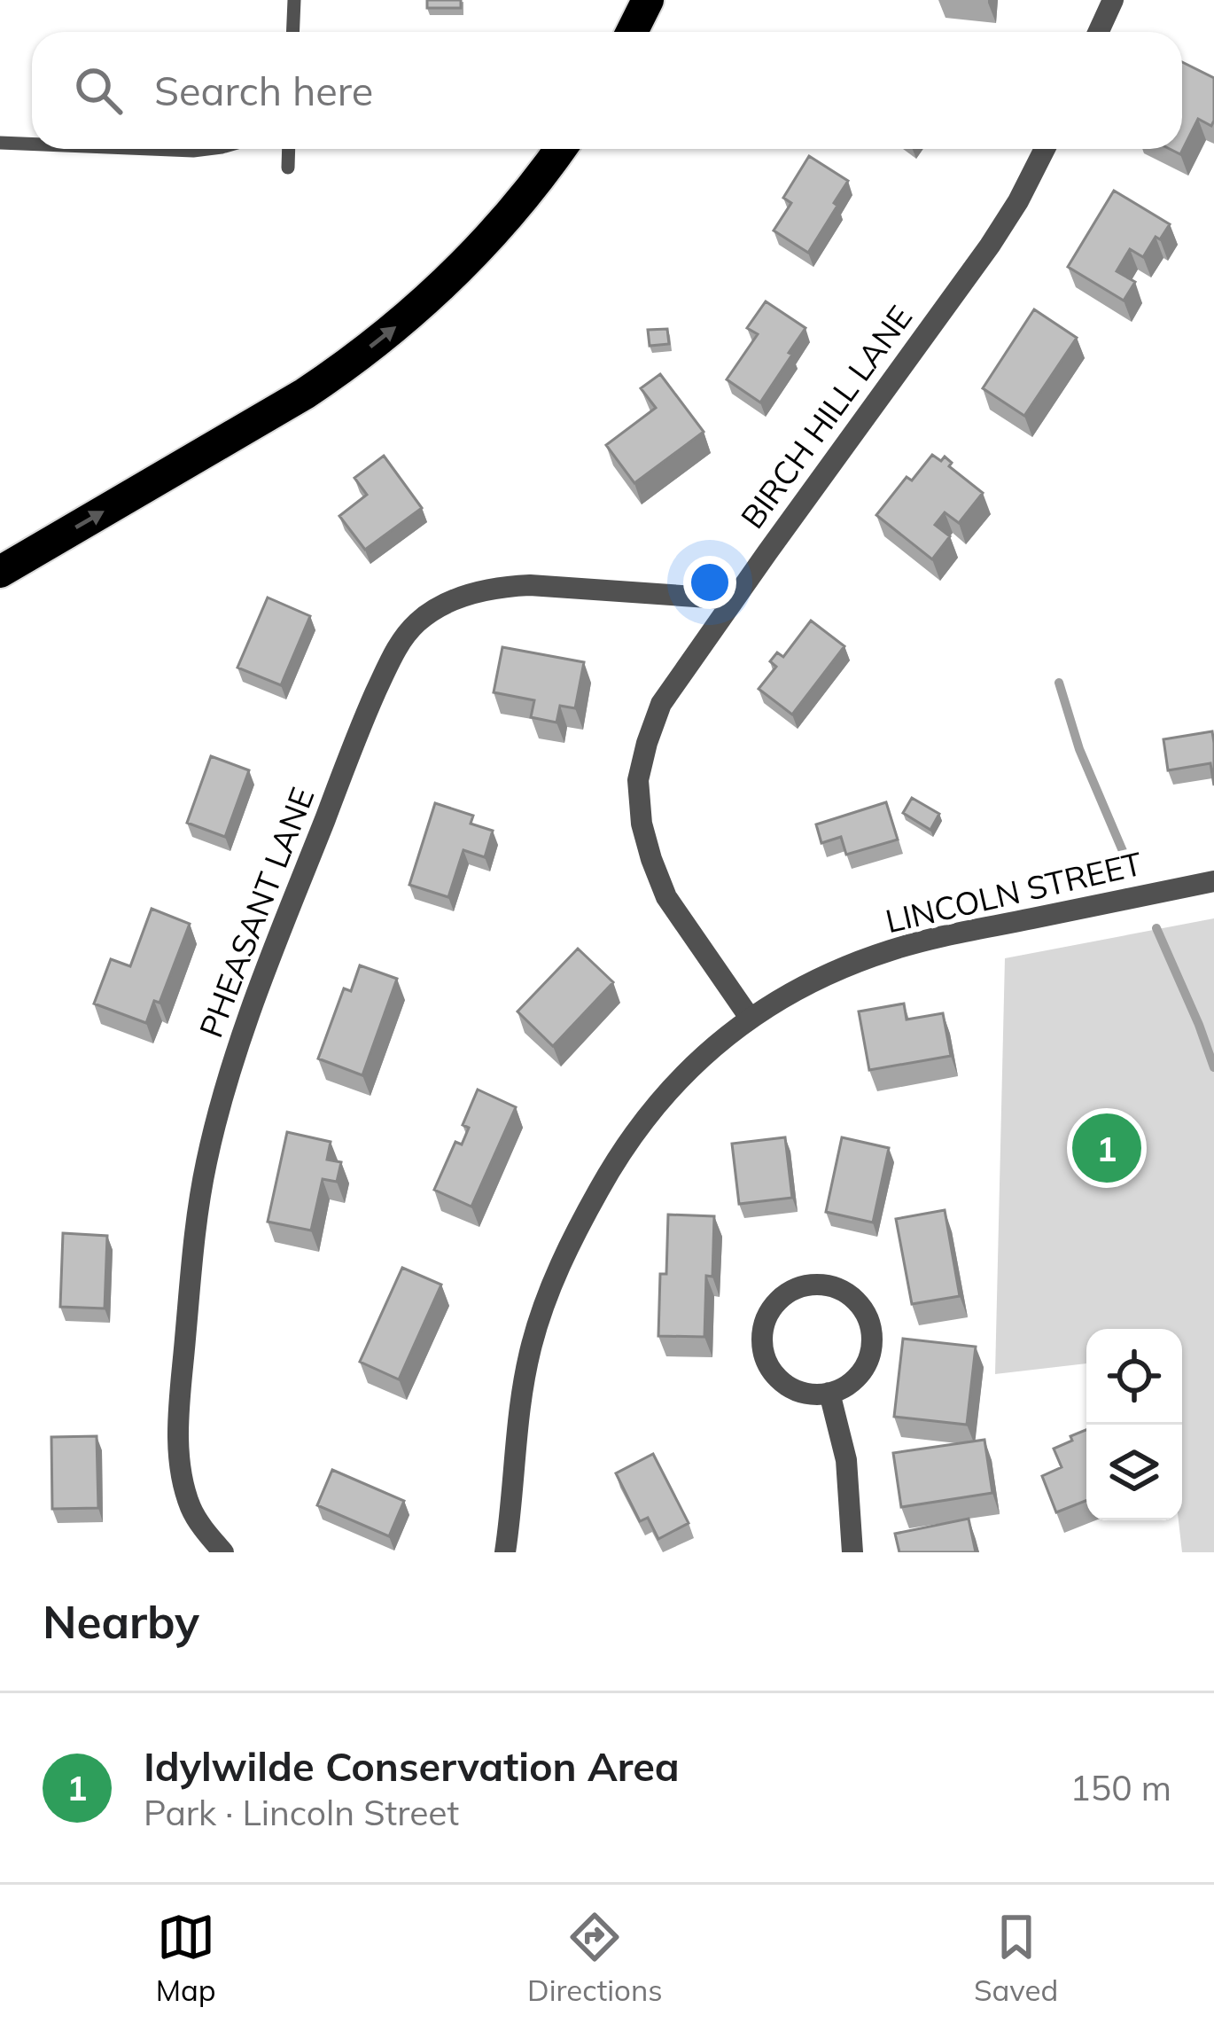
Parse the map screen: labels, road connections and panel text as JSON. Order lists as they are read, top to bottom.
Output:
{
  "streets": {
    "street": ["BIRCH HILL LANE", "LINCOLN STREET", "PHEASANT LANE"]
  },
  "crossings": [
    ["BIRCH HILL LANE", "LINCOLN STREET"],
    ["BIRCH HILL LANE", "PHEASANT LANE"]
  ],
  "page": {
    "search": "Search here",
    "pins": "1",
    "heading": "Nearby",
    "list": [
      {
        "mark": "1",
        "name": "Idylwilde Conservation Area",
        "note": "Park · Lincoln Street",
        "value": "150 m"
      }
    ],
    "nav": ["Map", "Directions", "Saved"]
  }
}
